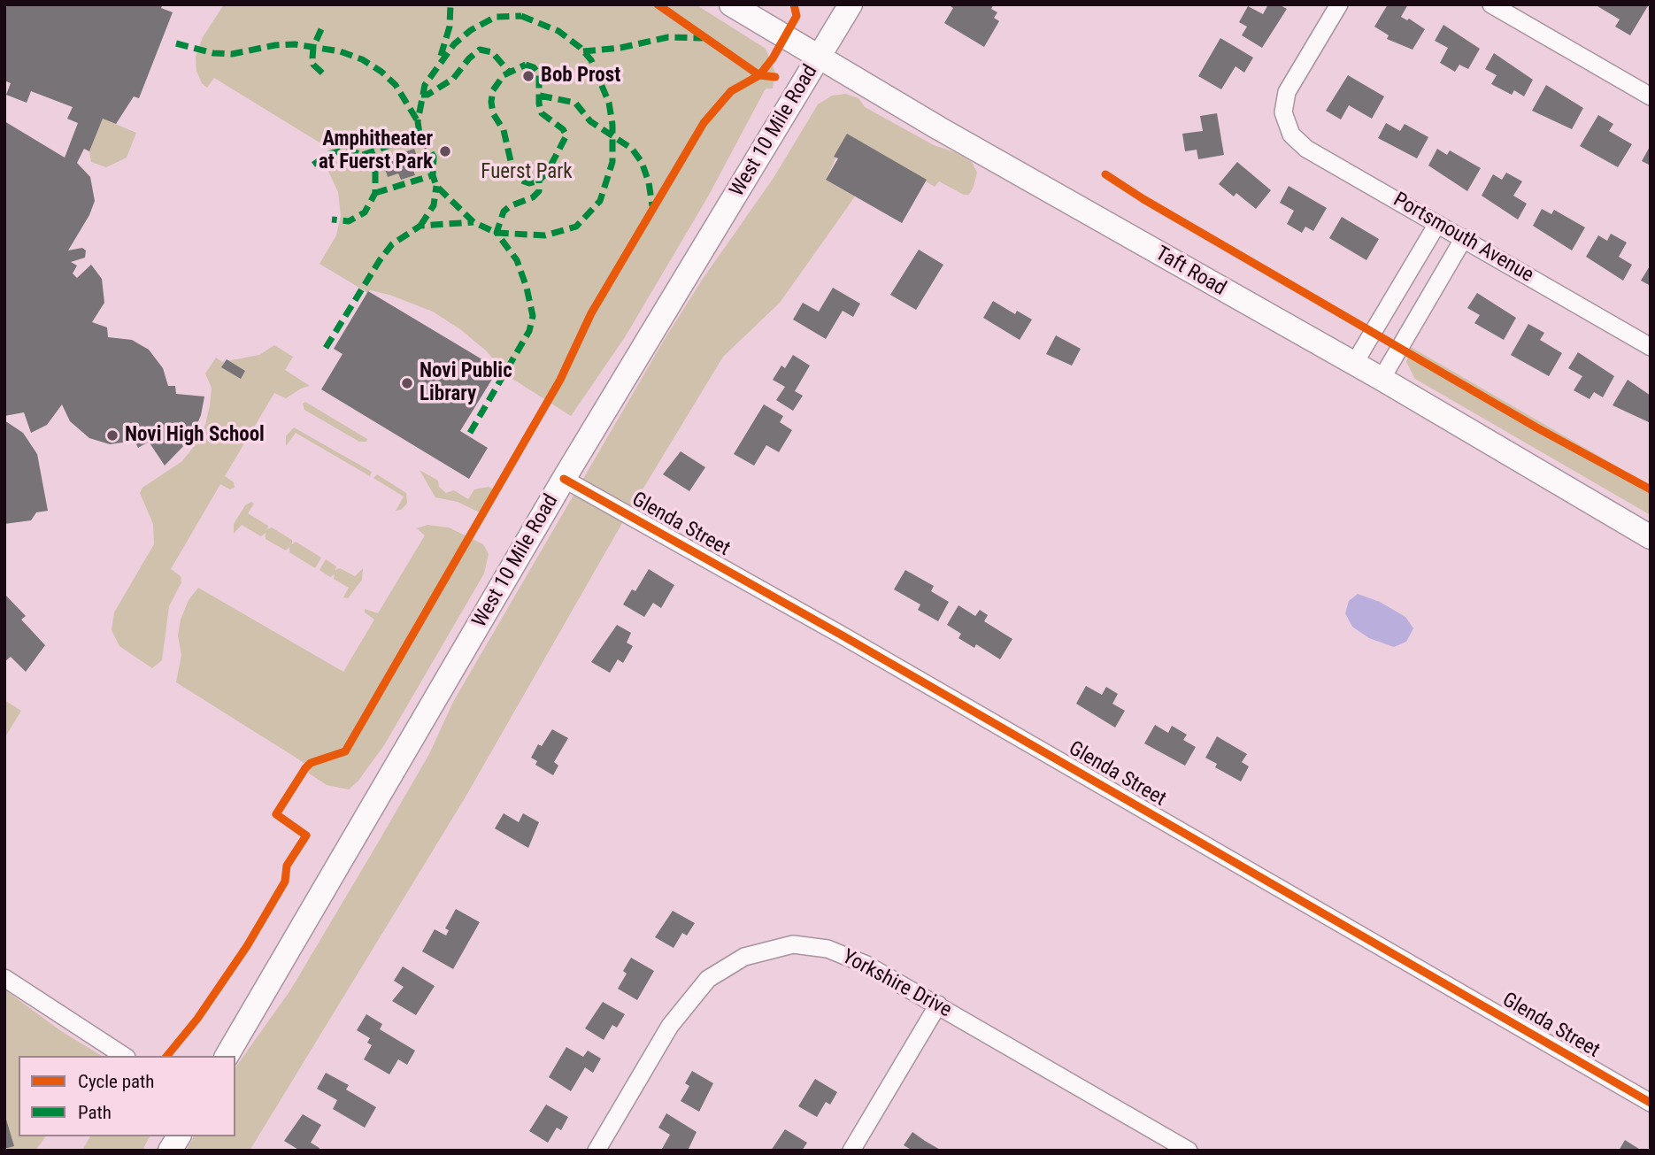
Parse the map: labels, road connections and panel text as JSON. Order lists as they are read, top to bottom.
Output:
{
  "streets": {
    "main road": ["West 10 Mile Road", "Taft Road"],
    "street": ["Portsmouth Avenue", "Glenda Street", "Yorkshire Drive"]
  },
  "crossings": [
    ["West 10 Mile Road", "Taft Road"],
    ["West 10 Mile Road", "Glenda Street"]
  ],
  "parks": ["Fuerst Park"],
  "places": [
    "Bob Prost",
    "Amphitheater at Fuerst Park",
    "Novi Public Library",
    "Novi High School"
  ],
  "legend": ["Cycle path", "Path"]
}
